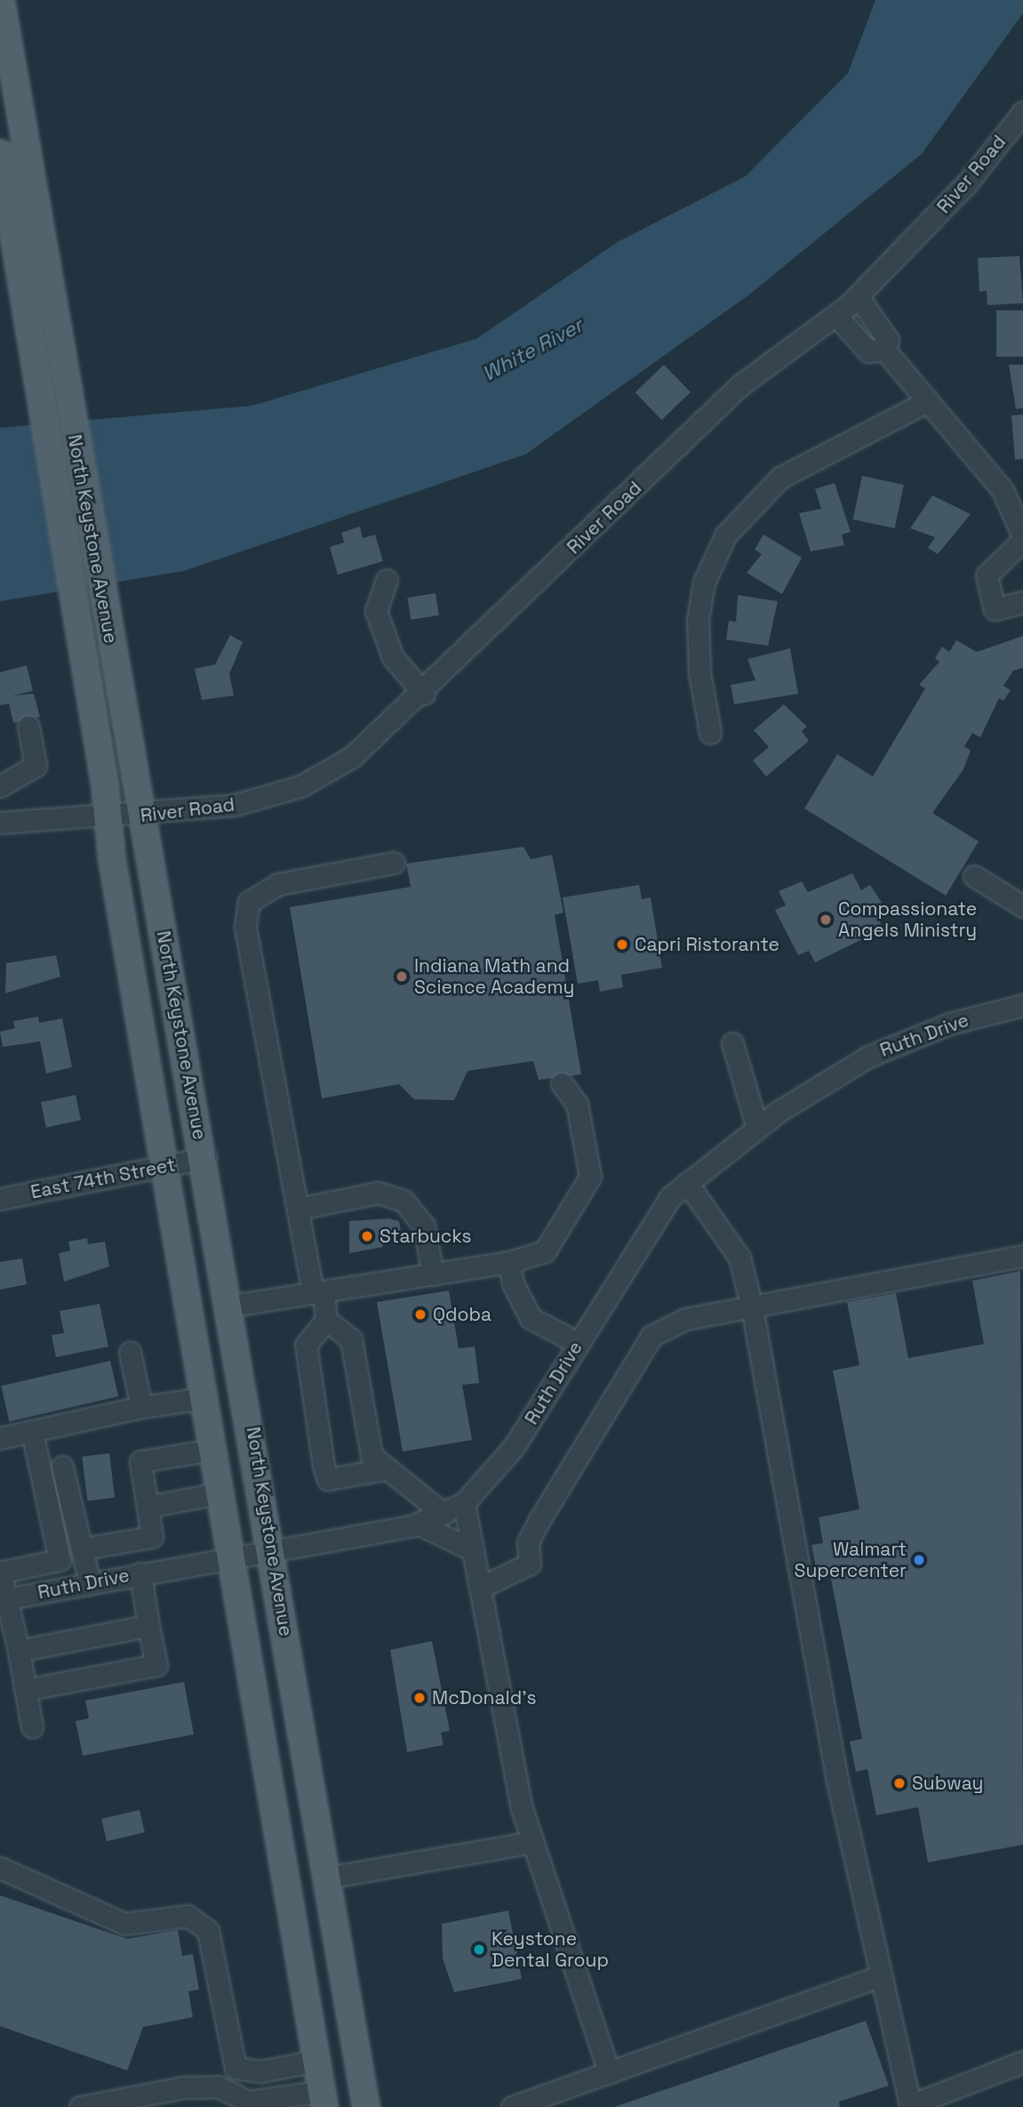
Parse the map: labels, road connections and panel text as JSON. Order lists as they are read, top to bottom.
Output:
{
  "streets": {
    "main road": ["North Keystone Avenue"],
    "street": ["River Road", "Ruth Drive", "East 74th Street"]
  },
  "crossings": [
    ["River Road", "North Keystone Avenue"],
    ["North Keystone Avenue", "Ruth Drive"],
    ["North Keystone Avenue", "East 74th Street"]
  ],
  "water": ["White River"],
  "places": [
    "Compassionate Angels Ministry",
    "Capri Ristorante",
    "Indiana Math and Science Academy",
    "Starbucks",
    "Qdoba",
    "Walmart Supercenter",
    "McDonald's",
    "Subway",
    "Keystone Dental Group"
  ]
}
